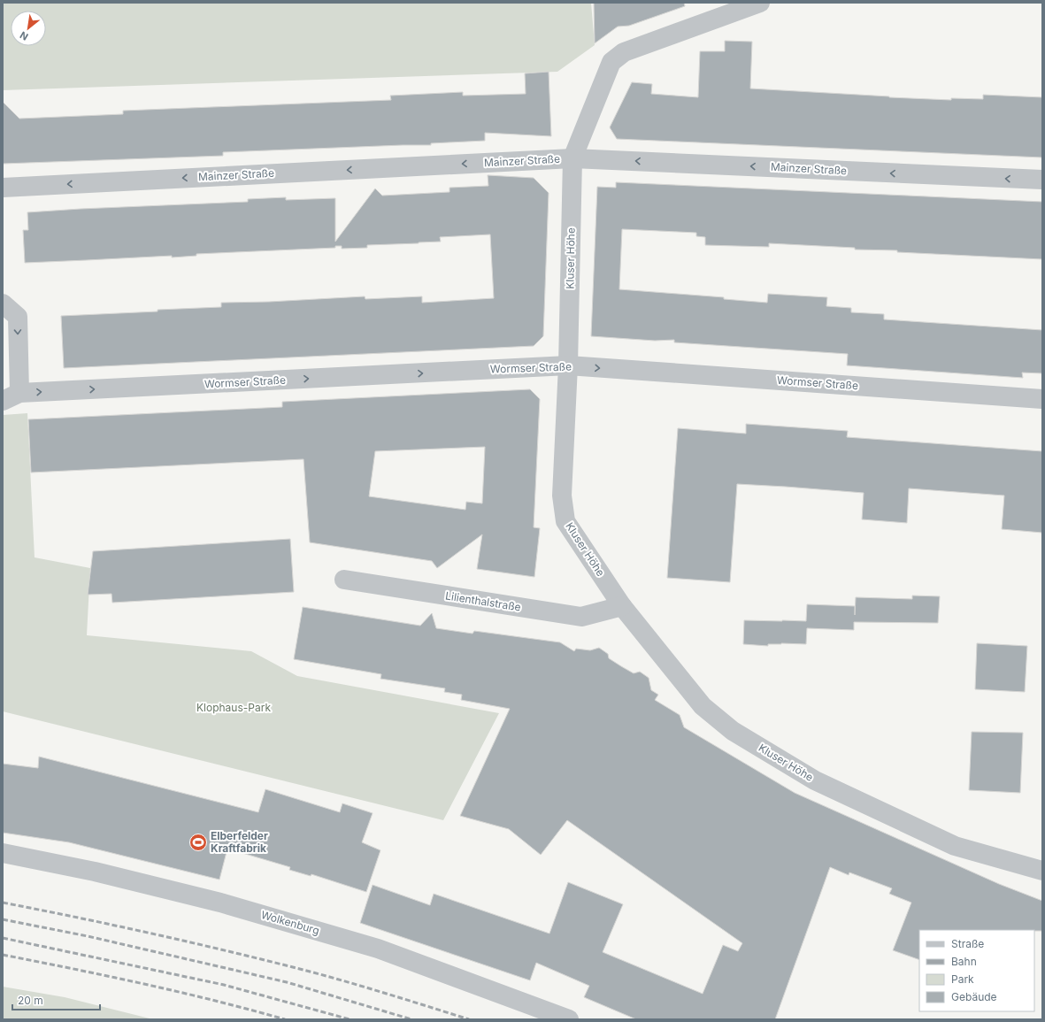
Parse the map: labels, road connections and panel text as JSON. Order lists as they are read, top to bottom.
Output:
{
  "streets": {
    "street": [
      "Mainzer Straße",
      "Kluser Höhe",
      "Wormser Straße",
      "Lilienthalstraße",
      "Wolkenburg"
    ]
  },
  "crossings": [
    ["Mainzer Straße", "Kluser Höhe"],
    ["Kluser Höhe", "Wormser Straße"],
    ["Kluser Höhe", "Lilienthalstraße"]
  ],
  "one_way": ["Mainzer Straße", "Wormser Straße"],
  "parks": ["Klophaus-Park"],
  "places": {
    "sports": ["Elberfelder Kraftfabrik"]
  },
  "legend": [
    "Straße",
    "Bahn",
    "Park",
    "Gebäude"
  ],
  "scale_bar": "20 m",
  "north": "bottom left"
}
